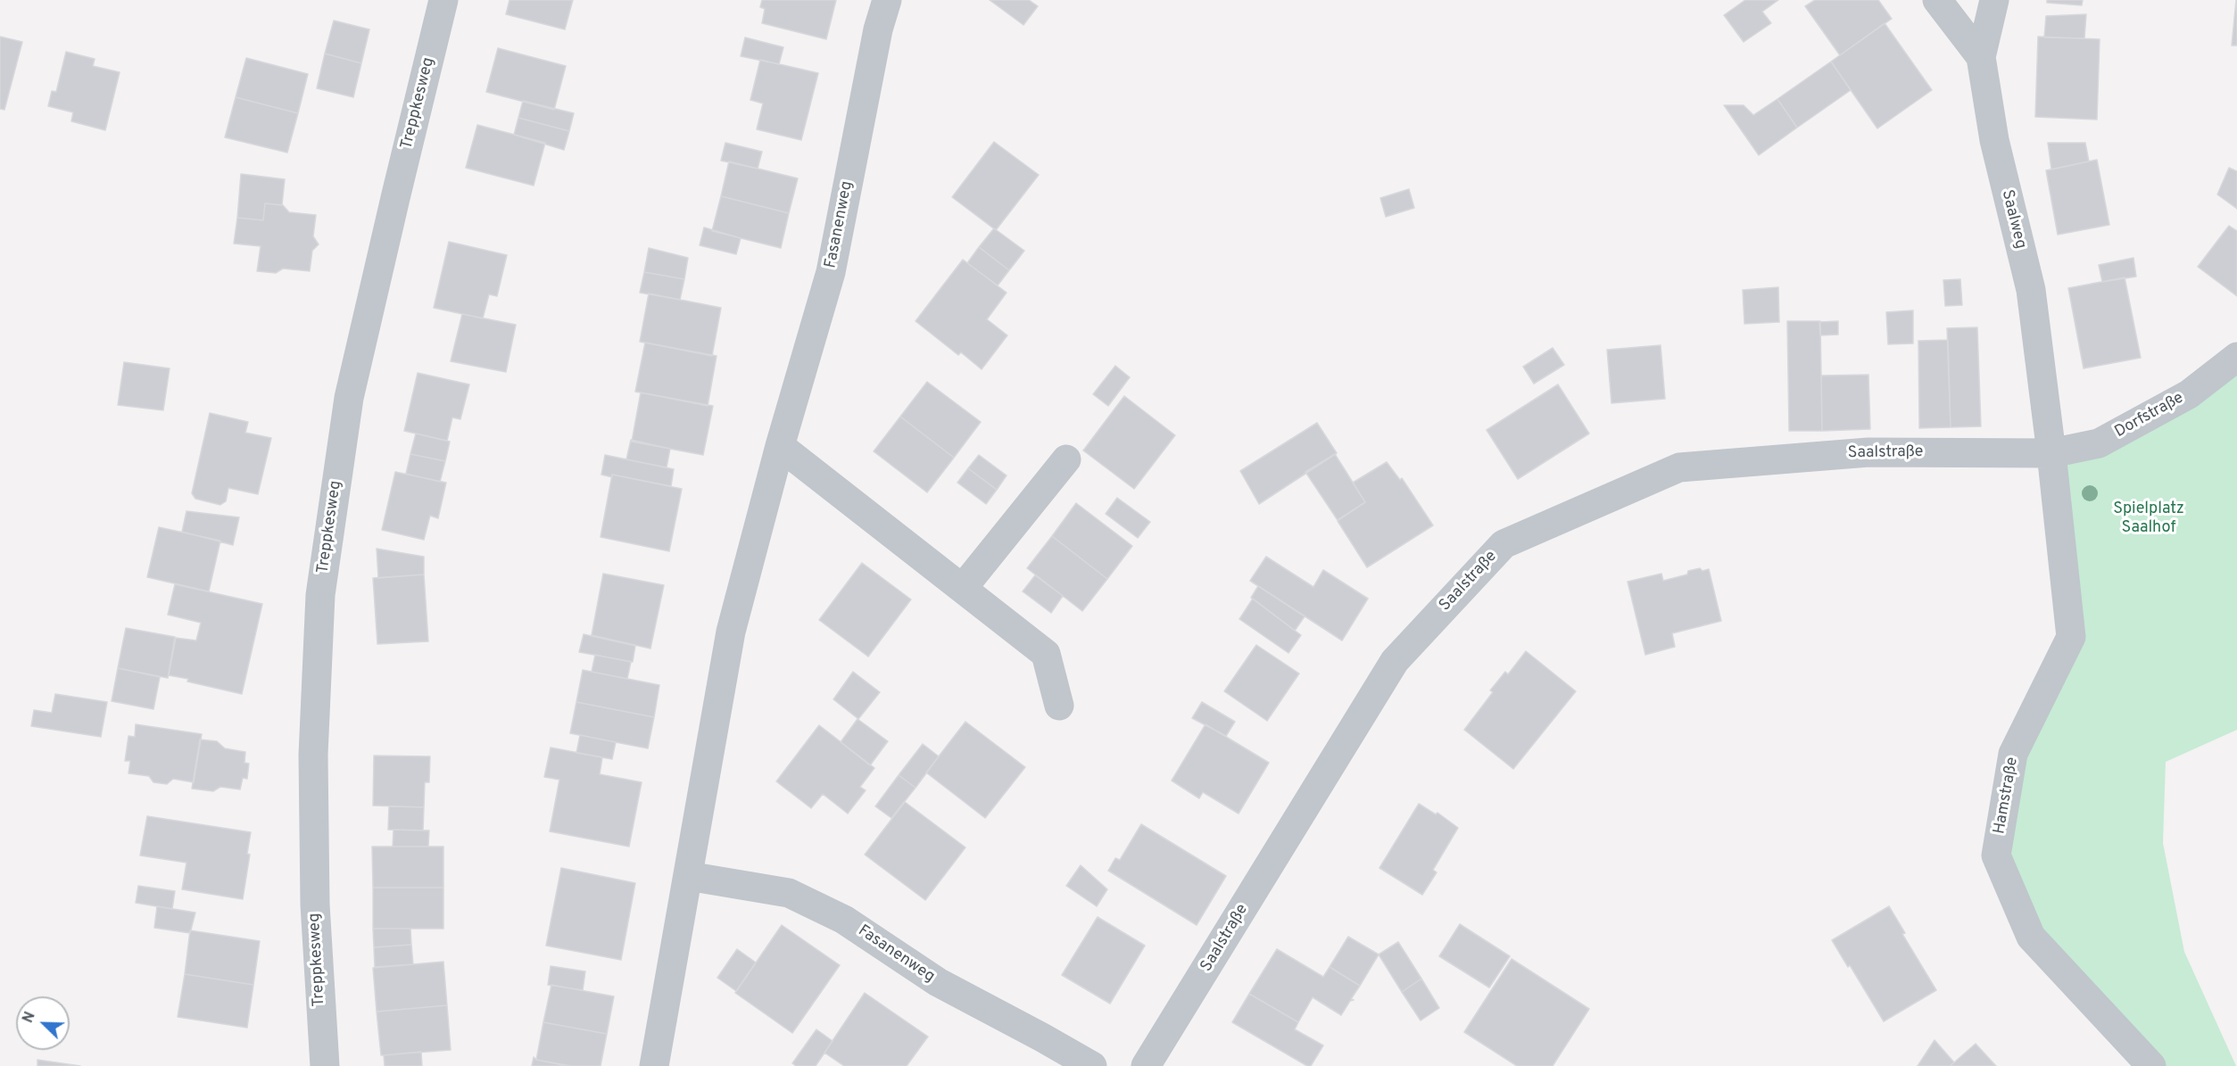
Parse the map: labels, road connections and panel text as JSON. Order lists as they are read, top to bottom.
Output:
{
  "streets": {
    "street": [
      "Treppkesweg",
      "Saalweg",
      "Fasanenweg",
      "Dorfstraße",
      "Saalstraße",
      "Hamstraße"
    ]
  },
  "crossings": [
    ["Saalweg", "Dorfstraße"],
    ["Saalweg", "Saalstraße"],
    ["Saalweg", "Hamstraße"],
    ["Dorfstraße", "Saalstraße"],
    ["Dorfstraße", "Hamstraße"],
    ["Saalstraße", "Hamstraße"]
  ],
  "parks": ["Spielplatz Saalhof"],
  "north": "top left"
}
